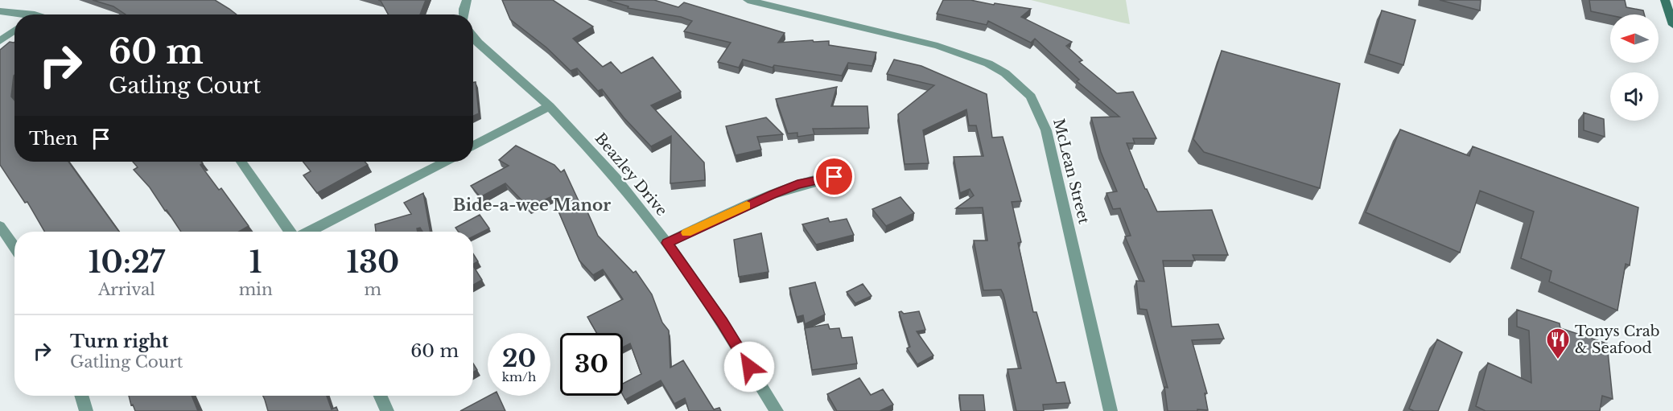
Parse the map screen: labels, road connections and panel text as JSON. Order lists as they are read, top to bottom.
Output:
{
  "streets": {
    "street": ["McLean Street", "Beazley Drive"]
  },
  "districts": ["Bide-a-wee Manor"],
  "places": {
    "restaurant": ["Tonys Crab & Seafood"]
  },
  "north": "left",
  "page": {
    "turn": ["60 m", "Gatling Court"],
    "then": "Then",
    "eta": [
      "10:27",
      "Arrival",
      "1",
      "min",
      "130",
      "m"
    ],
    "list": [
      {
        "name": "Turn right",
        "note": "Gatling Court",
        "value": "60 m"
      }
    ],
    "speed": "20 km/h",
    "limit": "30"
  }
}
